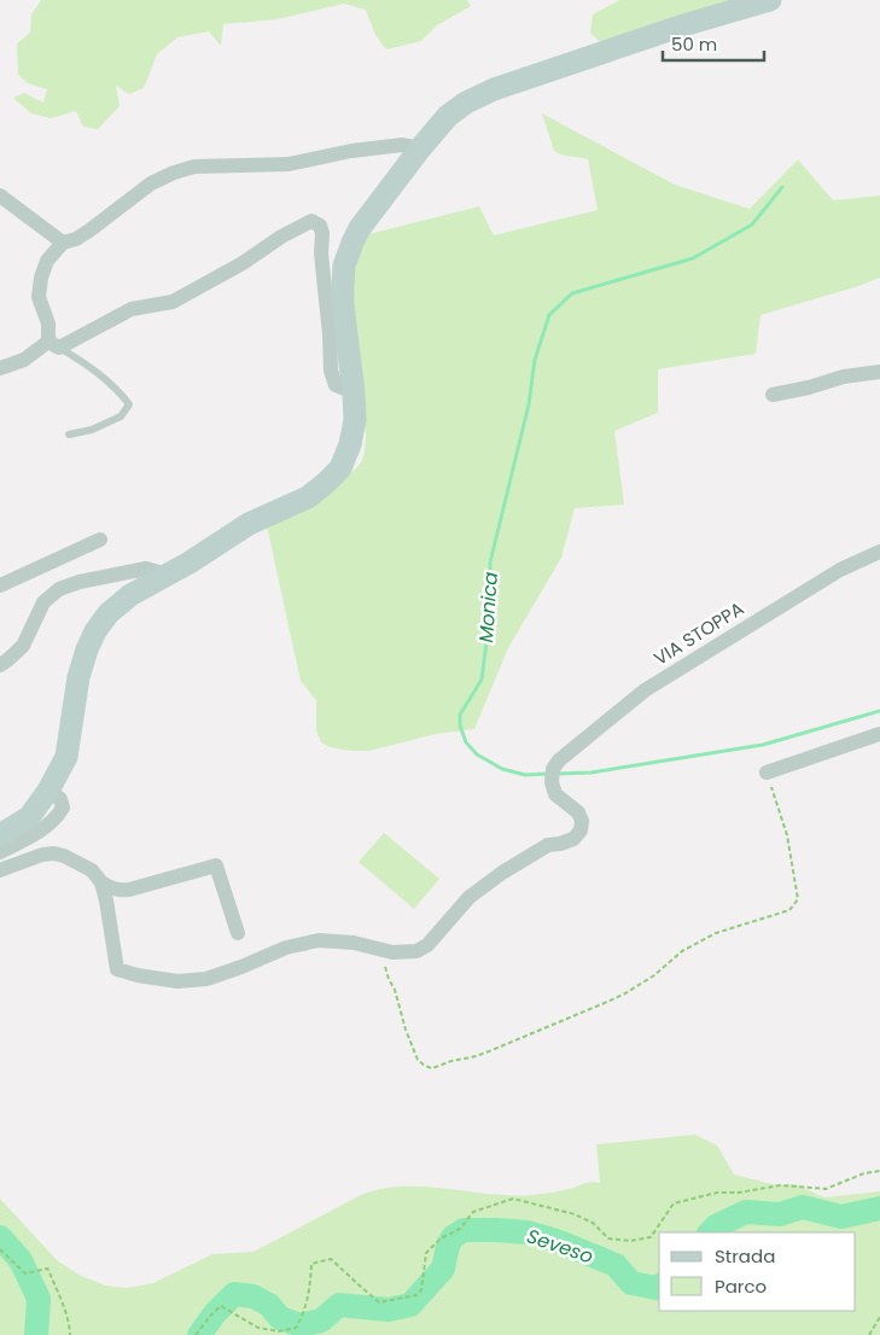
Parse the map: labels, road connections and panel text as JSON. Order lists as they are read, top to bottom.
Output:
{
  "streets": {
    "street": ["VIA STOPPA"]
  },
  "water": ["Monica", "Seveso"],
  "legend": ["Strada", "Parco"],
  "scale_bar": "50 m"
}
